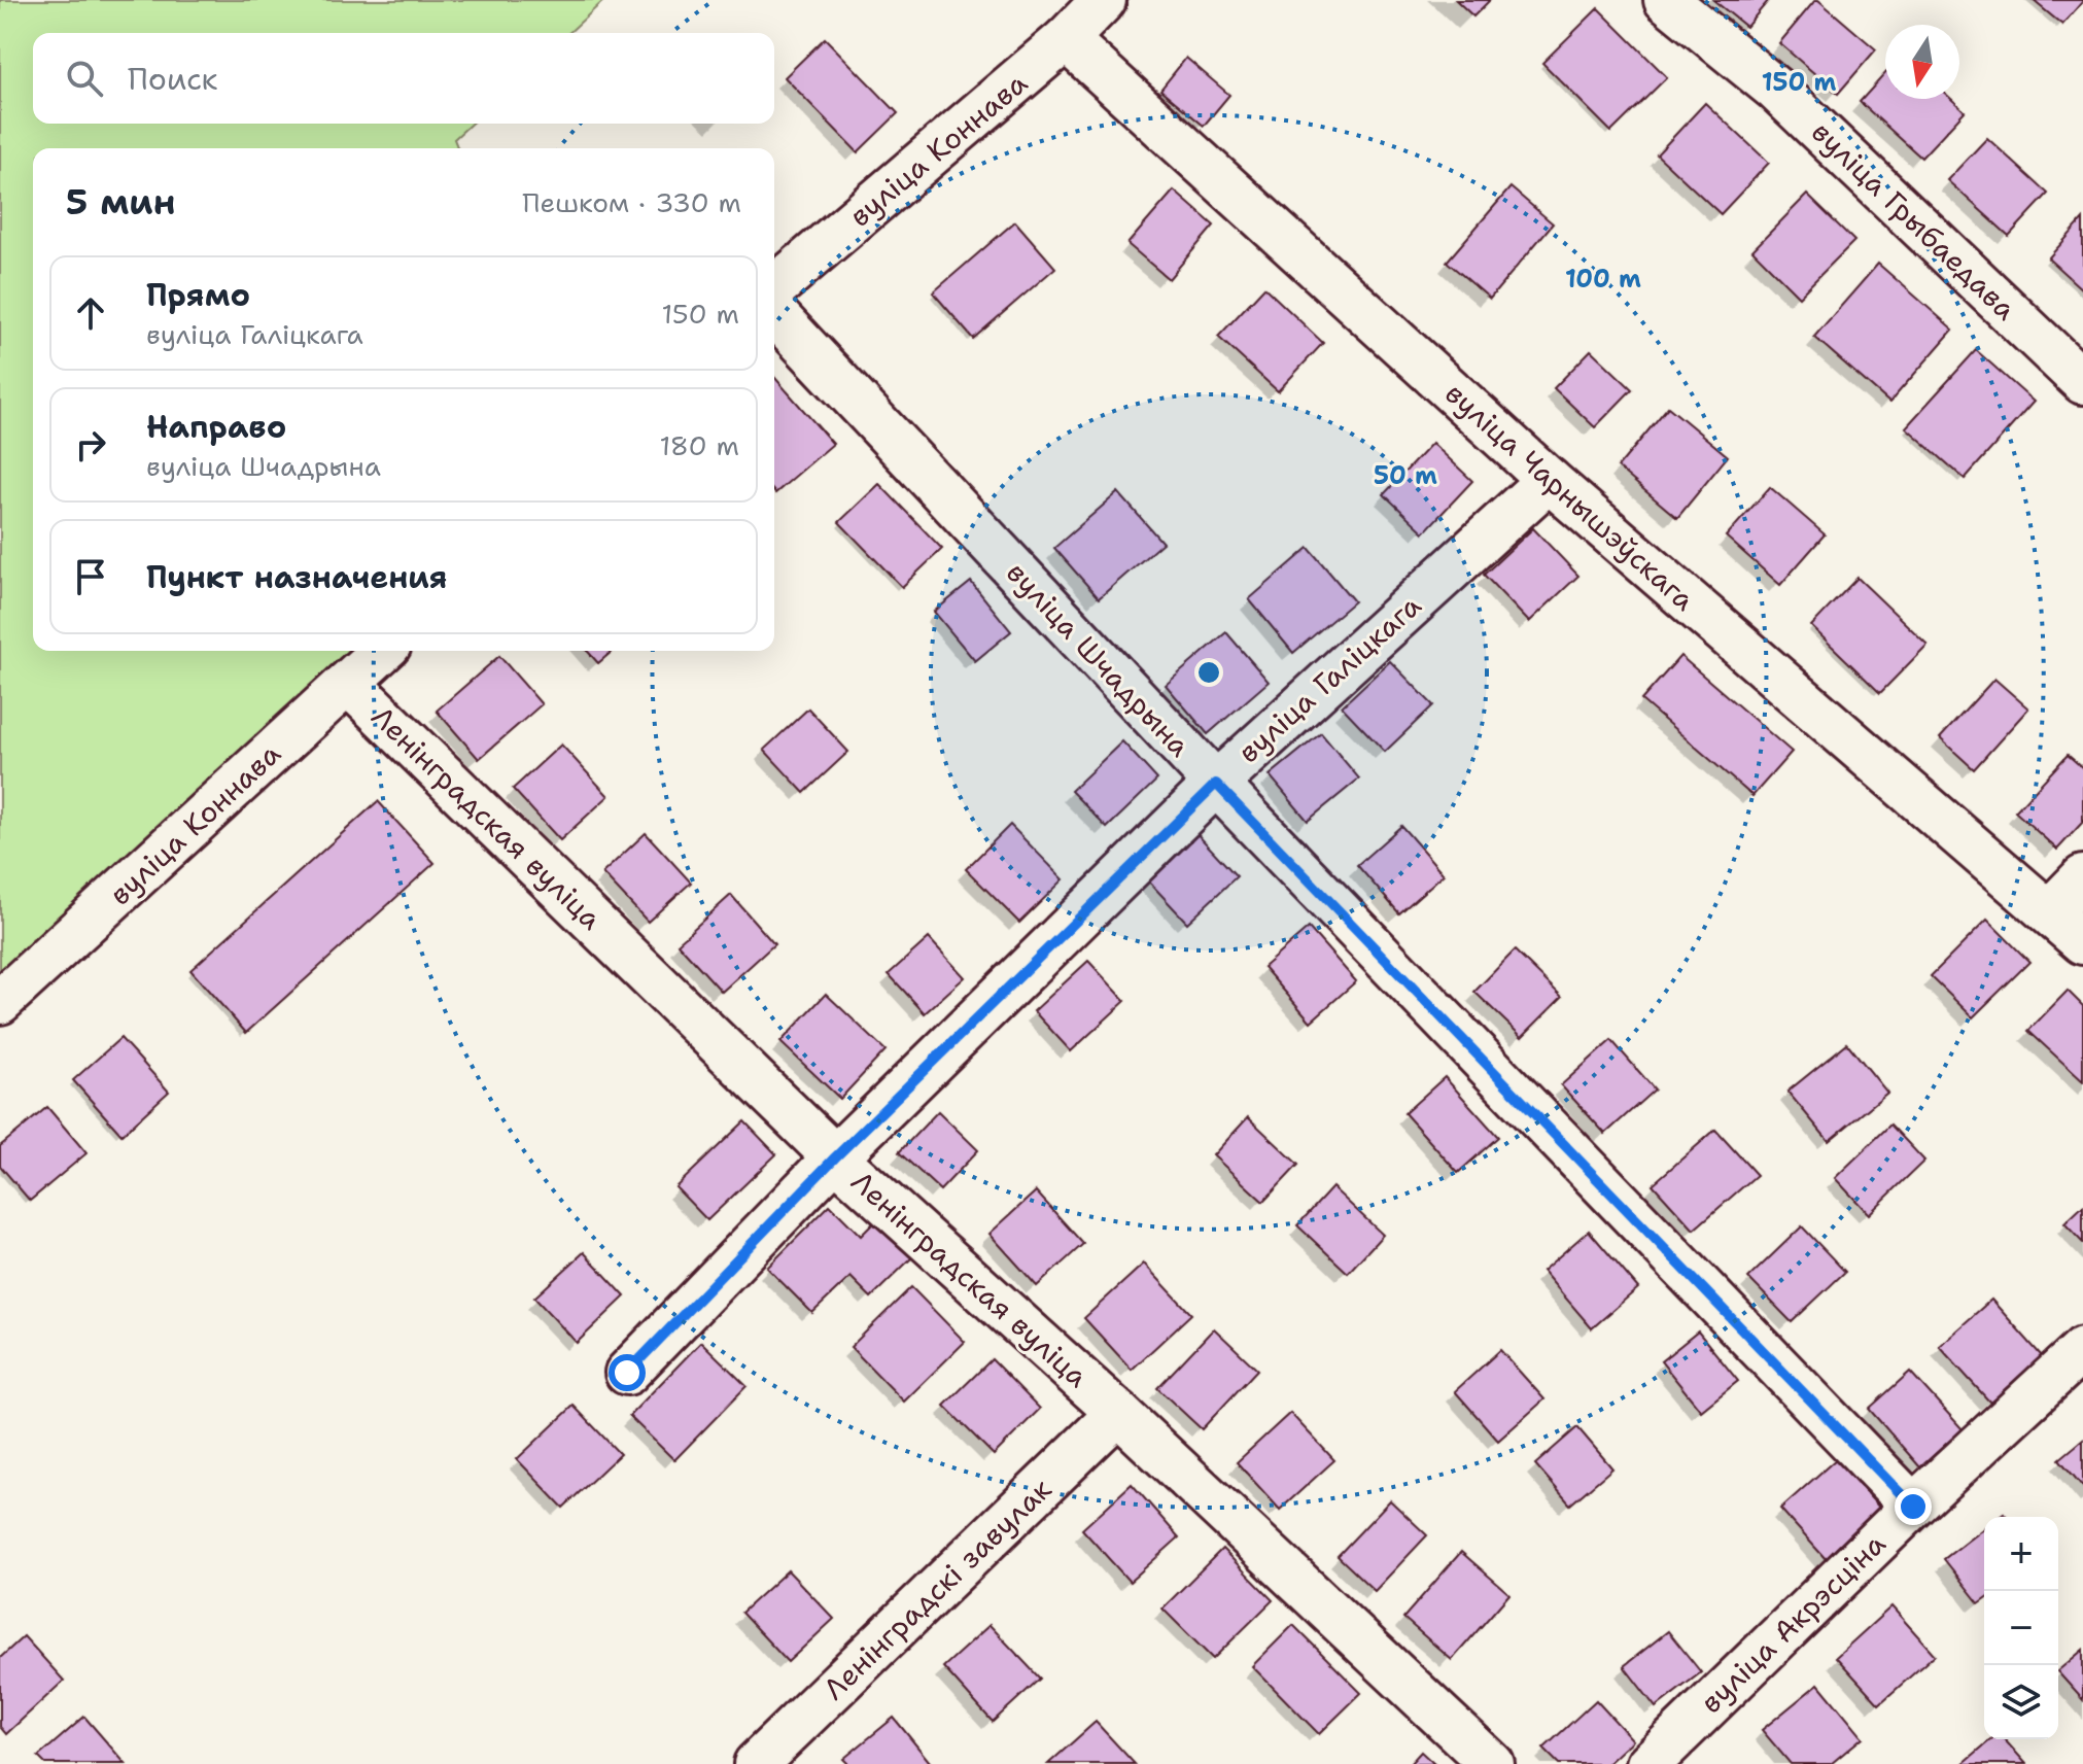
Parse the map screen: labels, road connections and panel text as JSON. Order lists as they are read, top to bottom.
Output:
{
  "streets": {
    "street": [
      "вуліца Коннава",
      "вуліца Грыбаедава",
      "вуліца Чарнышэўскага",
      "вуліца Шчадрына",
      "вуліца Галіцкага",
      "Ленінградская вуліца",
      "Ленінградскі завулак",
      "вуліца Акрэсціна"
    ]
  },
  "crossings": [
    ["вуліца Коннава", "вуліца Чарнышэўскага"],
    ["вуліца Коннава", "Ленінградская вуліца"],
    ["вуліца Чарнышэўскага", "вуліца Галіцкага"],
    ["вуліца Шчадрына", "вуліца Галіцкага"],
    ["вуліца Шчадрына", "вуліца Акрэсціна"],
    ["вуліца Галіцкага", "Ленінградская вуліца"],
    ["Ленінградская вуліца", "Ленінградскі завулак"]
  ],
  "north": "bottom",
  "page": {
    "search": "Поиск",
    "heading": ["5 мин", "Пешком · 330 m"],
    "list": [
      ["Прямо", "вуліца Галіцкага", "150 m"],
      ["Направо", "вуліца Шчадрына", "180 m"],
      "Пункт назначения"
    ],
    "map_buttons": ["+", "−"]
  },
  "rings": ["150 m", "100 m", "50 m"]
}
